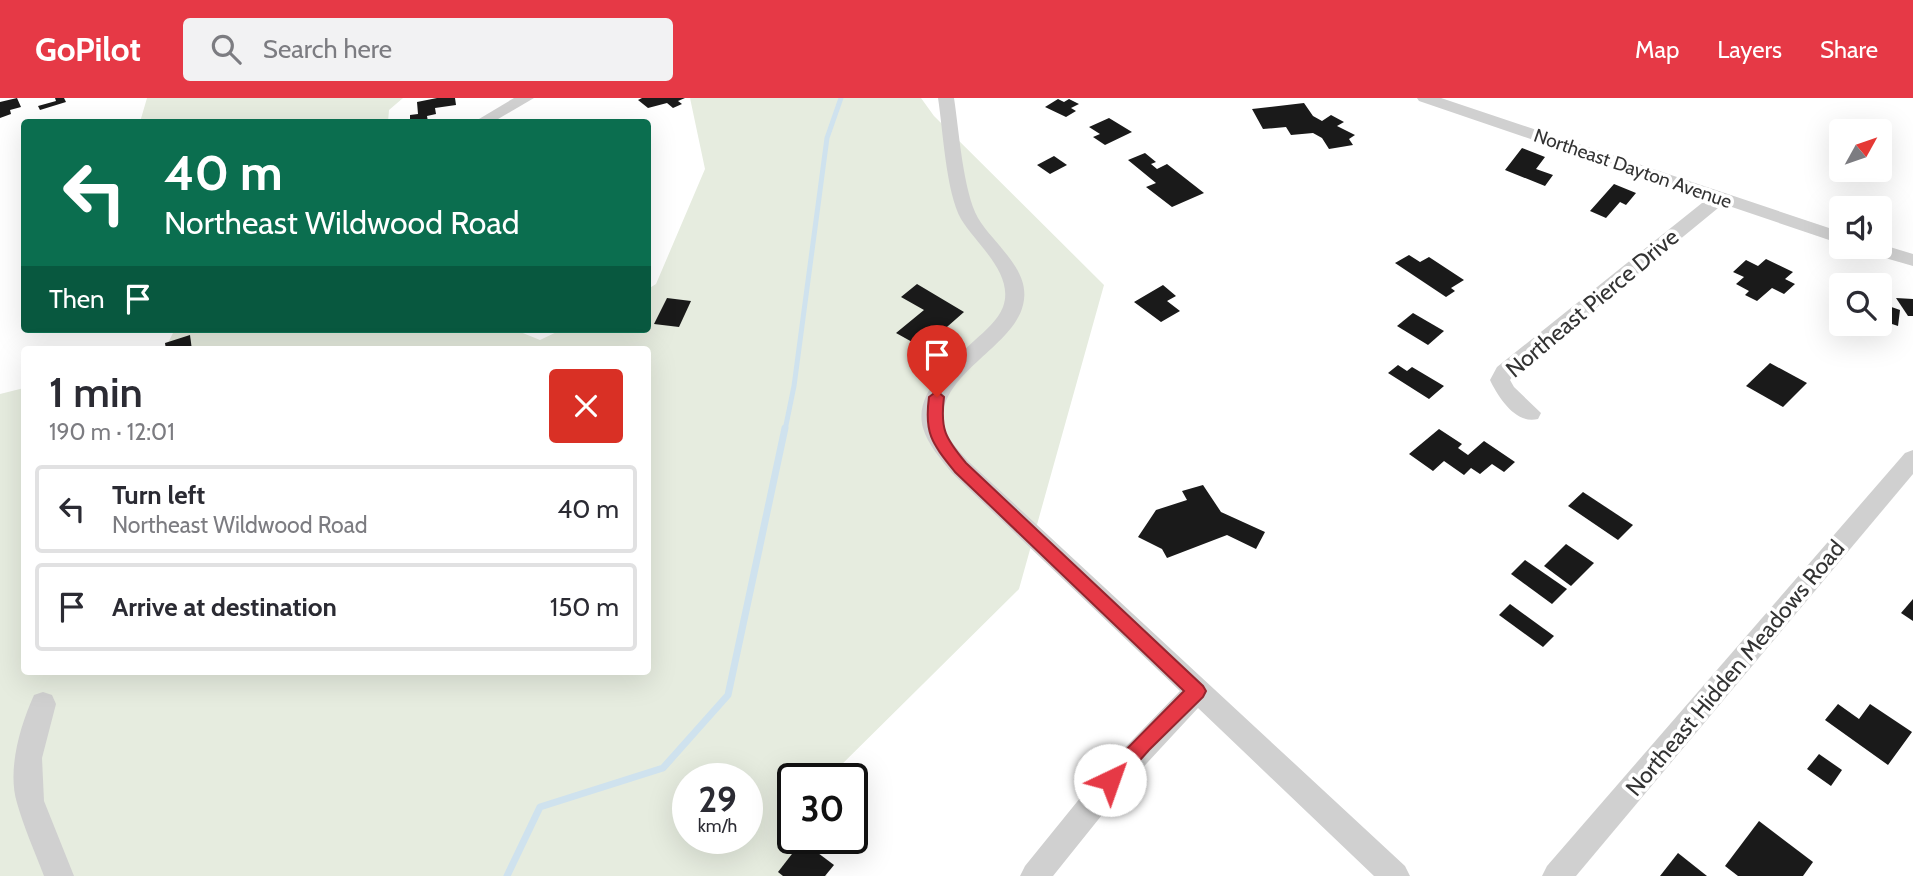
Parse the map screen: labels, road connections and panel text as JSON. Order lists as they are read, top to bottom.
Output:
{
  "streets": {
    "street": ["Northeast Dayton Avenue", "Northeast Pierce Drive", "Northeast Hidden Meadows Road"]
  },
  "crossings": [
    ["Northeast Dayton Avenue", "Northeast Pierce Drive"]
  ],
  "north": "top right",
  "page": {
    "header": "GoPilot",
    "search": "Search here",
    "nav": ["Map", "Layers", "Share"],
    "turn": ["40 m", "Northeast Wildwood Road"],
    "then": "Then",
    "heading": ["1 min", "190 m · 12:01"],
    "list": [
      {
        "name": "Turn left",
        "note": "Northeast Wildwood Road",
        "value": "40 m"
      },
      {
        "name": "Arrive at destination",
        "value": "150 m"
      }
    ],
    "speed": "29 km/h",
    "limit": "30"
  }
}
